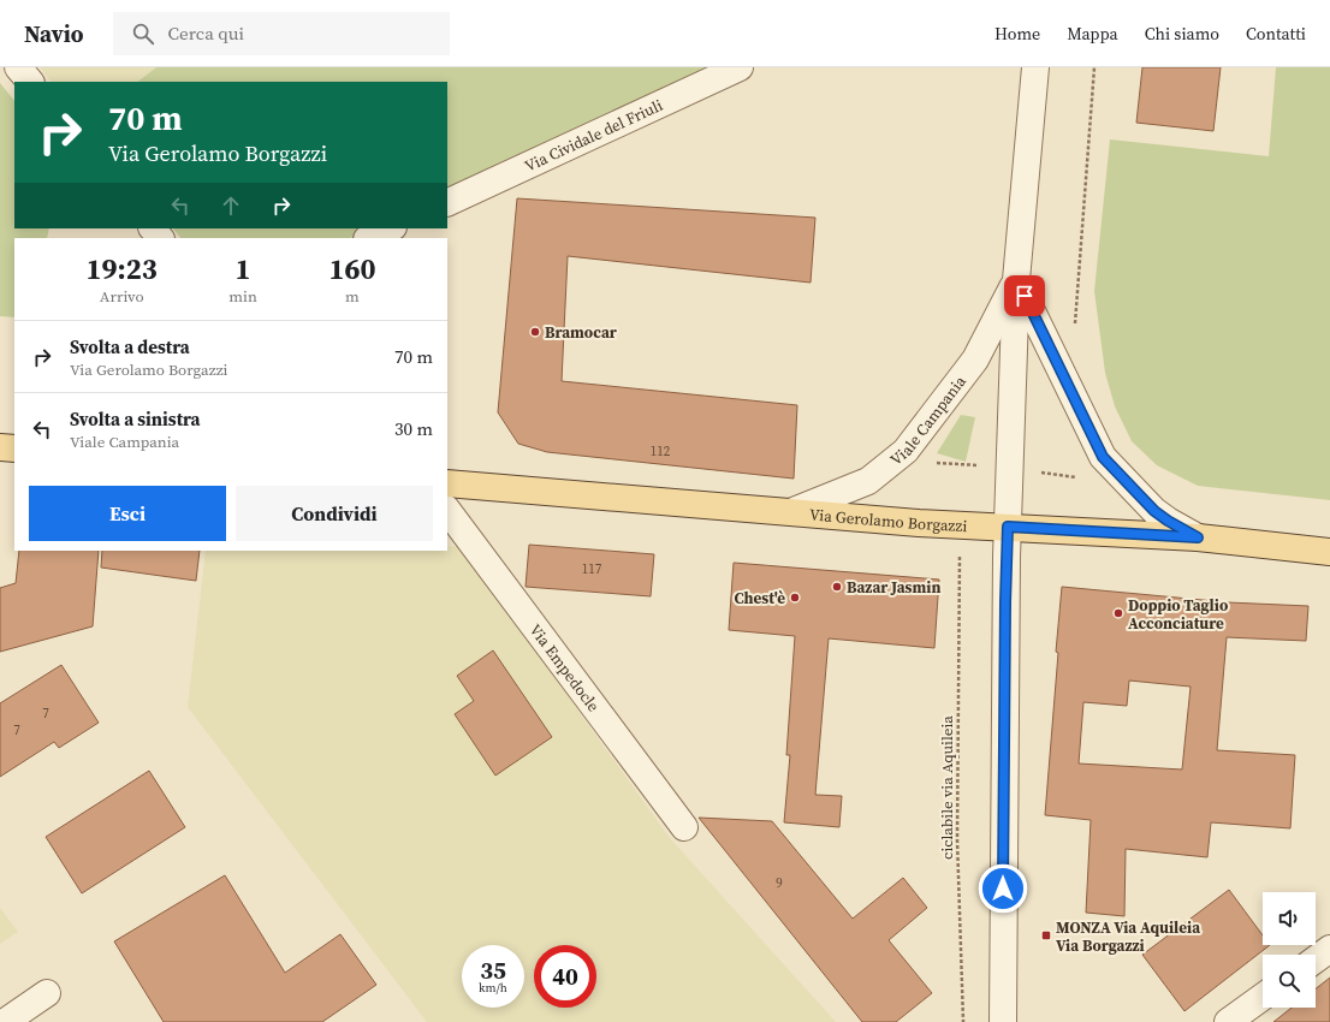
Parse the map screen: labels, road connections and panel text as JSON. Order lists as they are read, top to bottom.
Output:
{
  "streets": {
    "main road": ["Via Gerolamo Borgazzi"],
    "street": ["Via Cividale del Friuli", "Viale Campania", "Via Empedocle"],
    "path": ["ciclabile via Aquileia"]
  },
  "crossings": [
    ["Viale Campania", "Via Gerolamo Borgazzi"]
  ],
  "places": {
    "other": [
      "Bramocar",
      "Bazar Jasmin",
      "Chest'è",
      "Doppio Taglio Acconciature"
    ],
    "transit": ["MONZA Via Aquileia Via Borgazzi"]
  },
  "house_numbers": [
    "112",
    "117",
    "7",
    "7",
    "9"
  ],
  "page": {
    "header": "Navio",
    "search": "Cerca qui",
    "nav": [
      "Home",
      "Mappa",
      "Chi siamo",
      "Contatti"
    ],
    "turn": ["70 m", "Via Gerolamo Borgazzi"],
    "eta": [
      "19:23",
      "Arrivo",
      "1",
      "min",
      "160",
      "m"
    ],
    "list": [
      {
        "name": "Svolta a destra",
        "note": "Via Gerolamo Borgazzi",
        "value": "70 m"
      },
      {
        "name": "Svolta a sinistra",
        "note": "Viale Campania",
        "value": "30 m"
      }
    ],
    "buttons": ["Esci", "Condividi"],
    "speed": "35 km/h",
    "limit": "40"
  }
}
